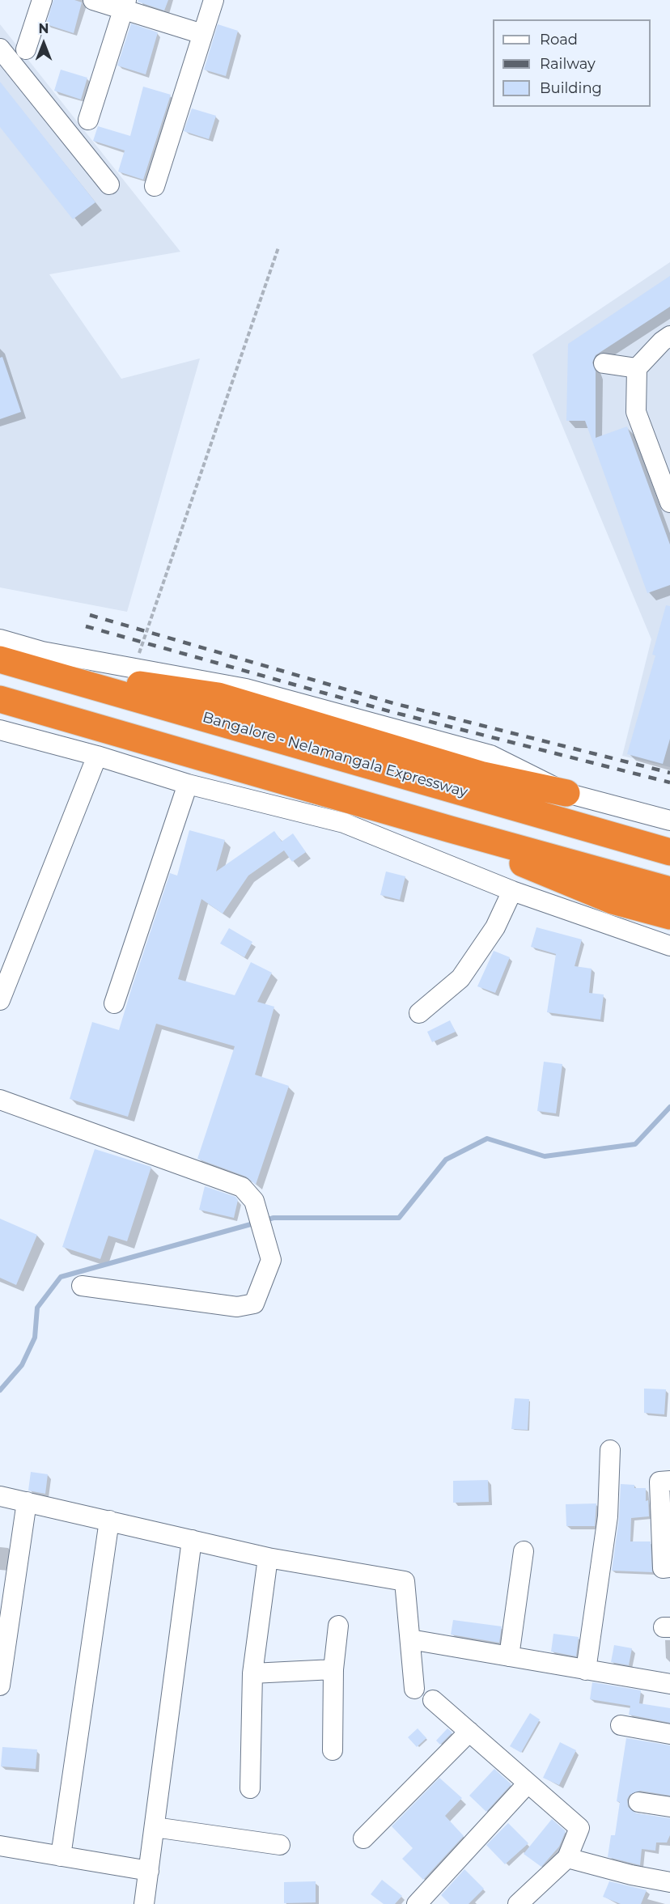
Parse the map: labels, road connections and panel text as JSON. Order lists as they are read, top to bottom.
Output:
{
  "streets": {
    "highway": ["Bangalore - Nelamangala Expressway"]
  },
  "legend": ["Road", "Railway", "Building"],
  "north": "top"
}
